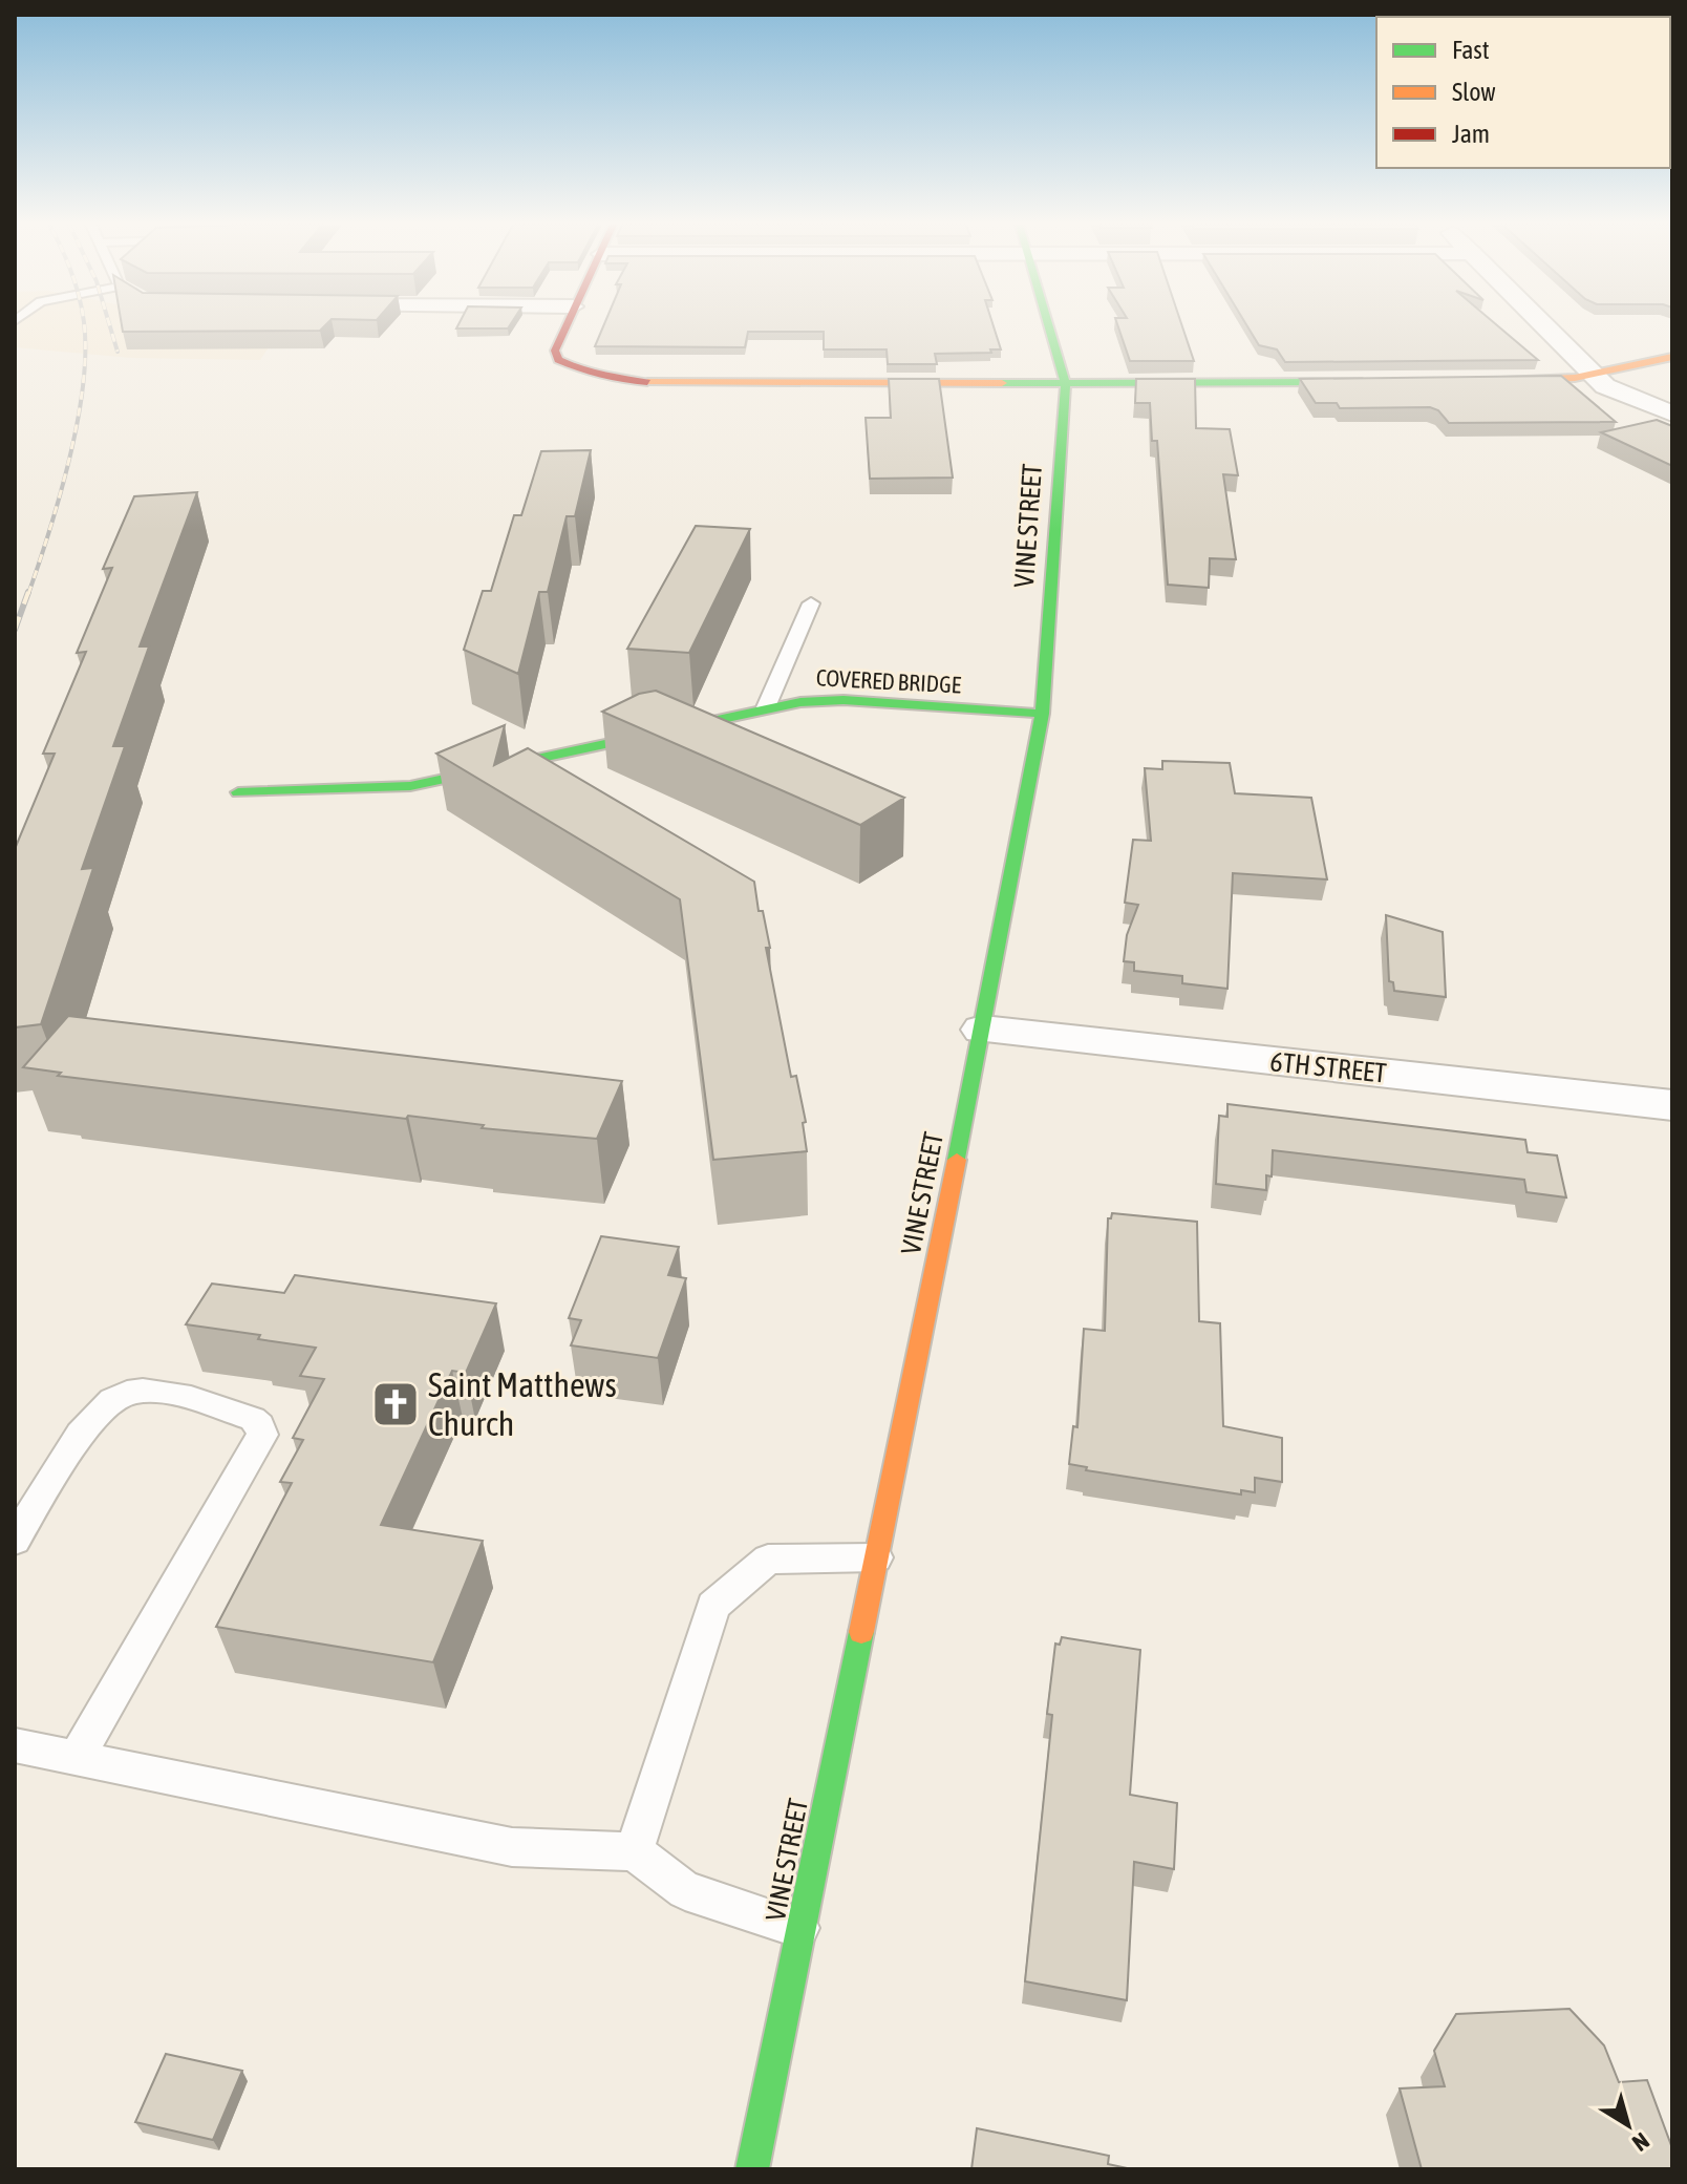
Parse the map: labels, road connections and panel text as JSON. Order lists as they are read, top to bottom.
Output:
{
  "streets": {
    "street": ["VINE STREET", "COVERED BRIDGE", "6TH STREET"]
  },
  "crossings": [
    ["VINE STREET", "COVERED BRIDGE"],
    ["VINE STREET", "6TH STREET"]
  ],
  "places": {
    "church": ["Saint Matthews Church"]
  },
  "legend": ["Fast", "Slow", "Jam"],
  "north": "bottom right"
}
